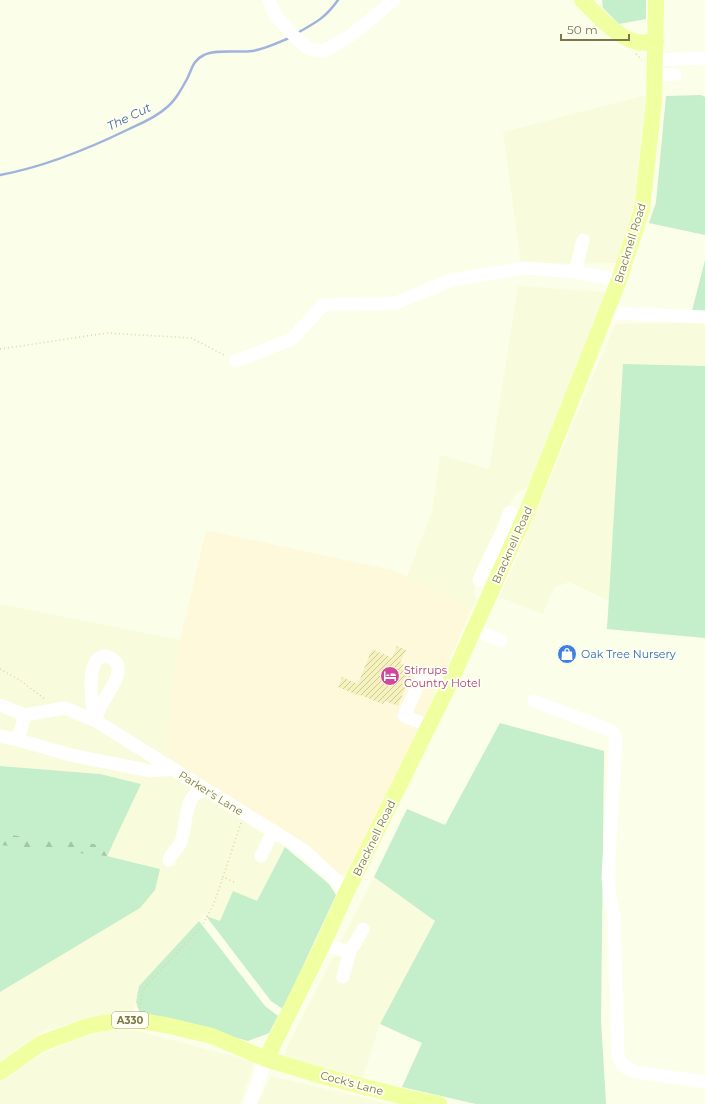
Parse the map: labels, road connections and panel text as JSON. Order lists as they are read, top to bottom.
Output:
{
  "streets": {
    "main road": ["Bracknell Road", "A330", "Cock's Lane"],
    "street": ["Parker's Lane"]
  },
  "crossings": [
    ["Bracknell Road", "Parker's Lane"],
    ["Bracknell Road", "A330"],
    ["Bracknell Road", "Cock's Lane"],
    ["A330", "Cock's Lane"]
  ],
  "water": ["The Cut"],
  "places": {
    "shop": ["Oak Tree Nursery"],
    "hotel": ["Stirrups Country Hotel"]
  },
  "scale_bar": "50 m"
}
